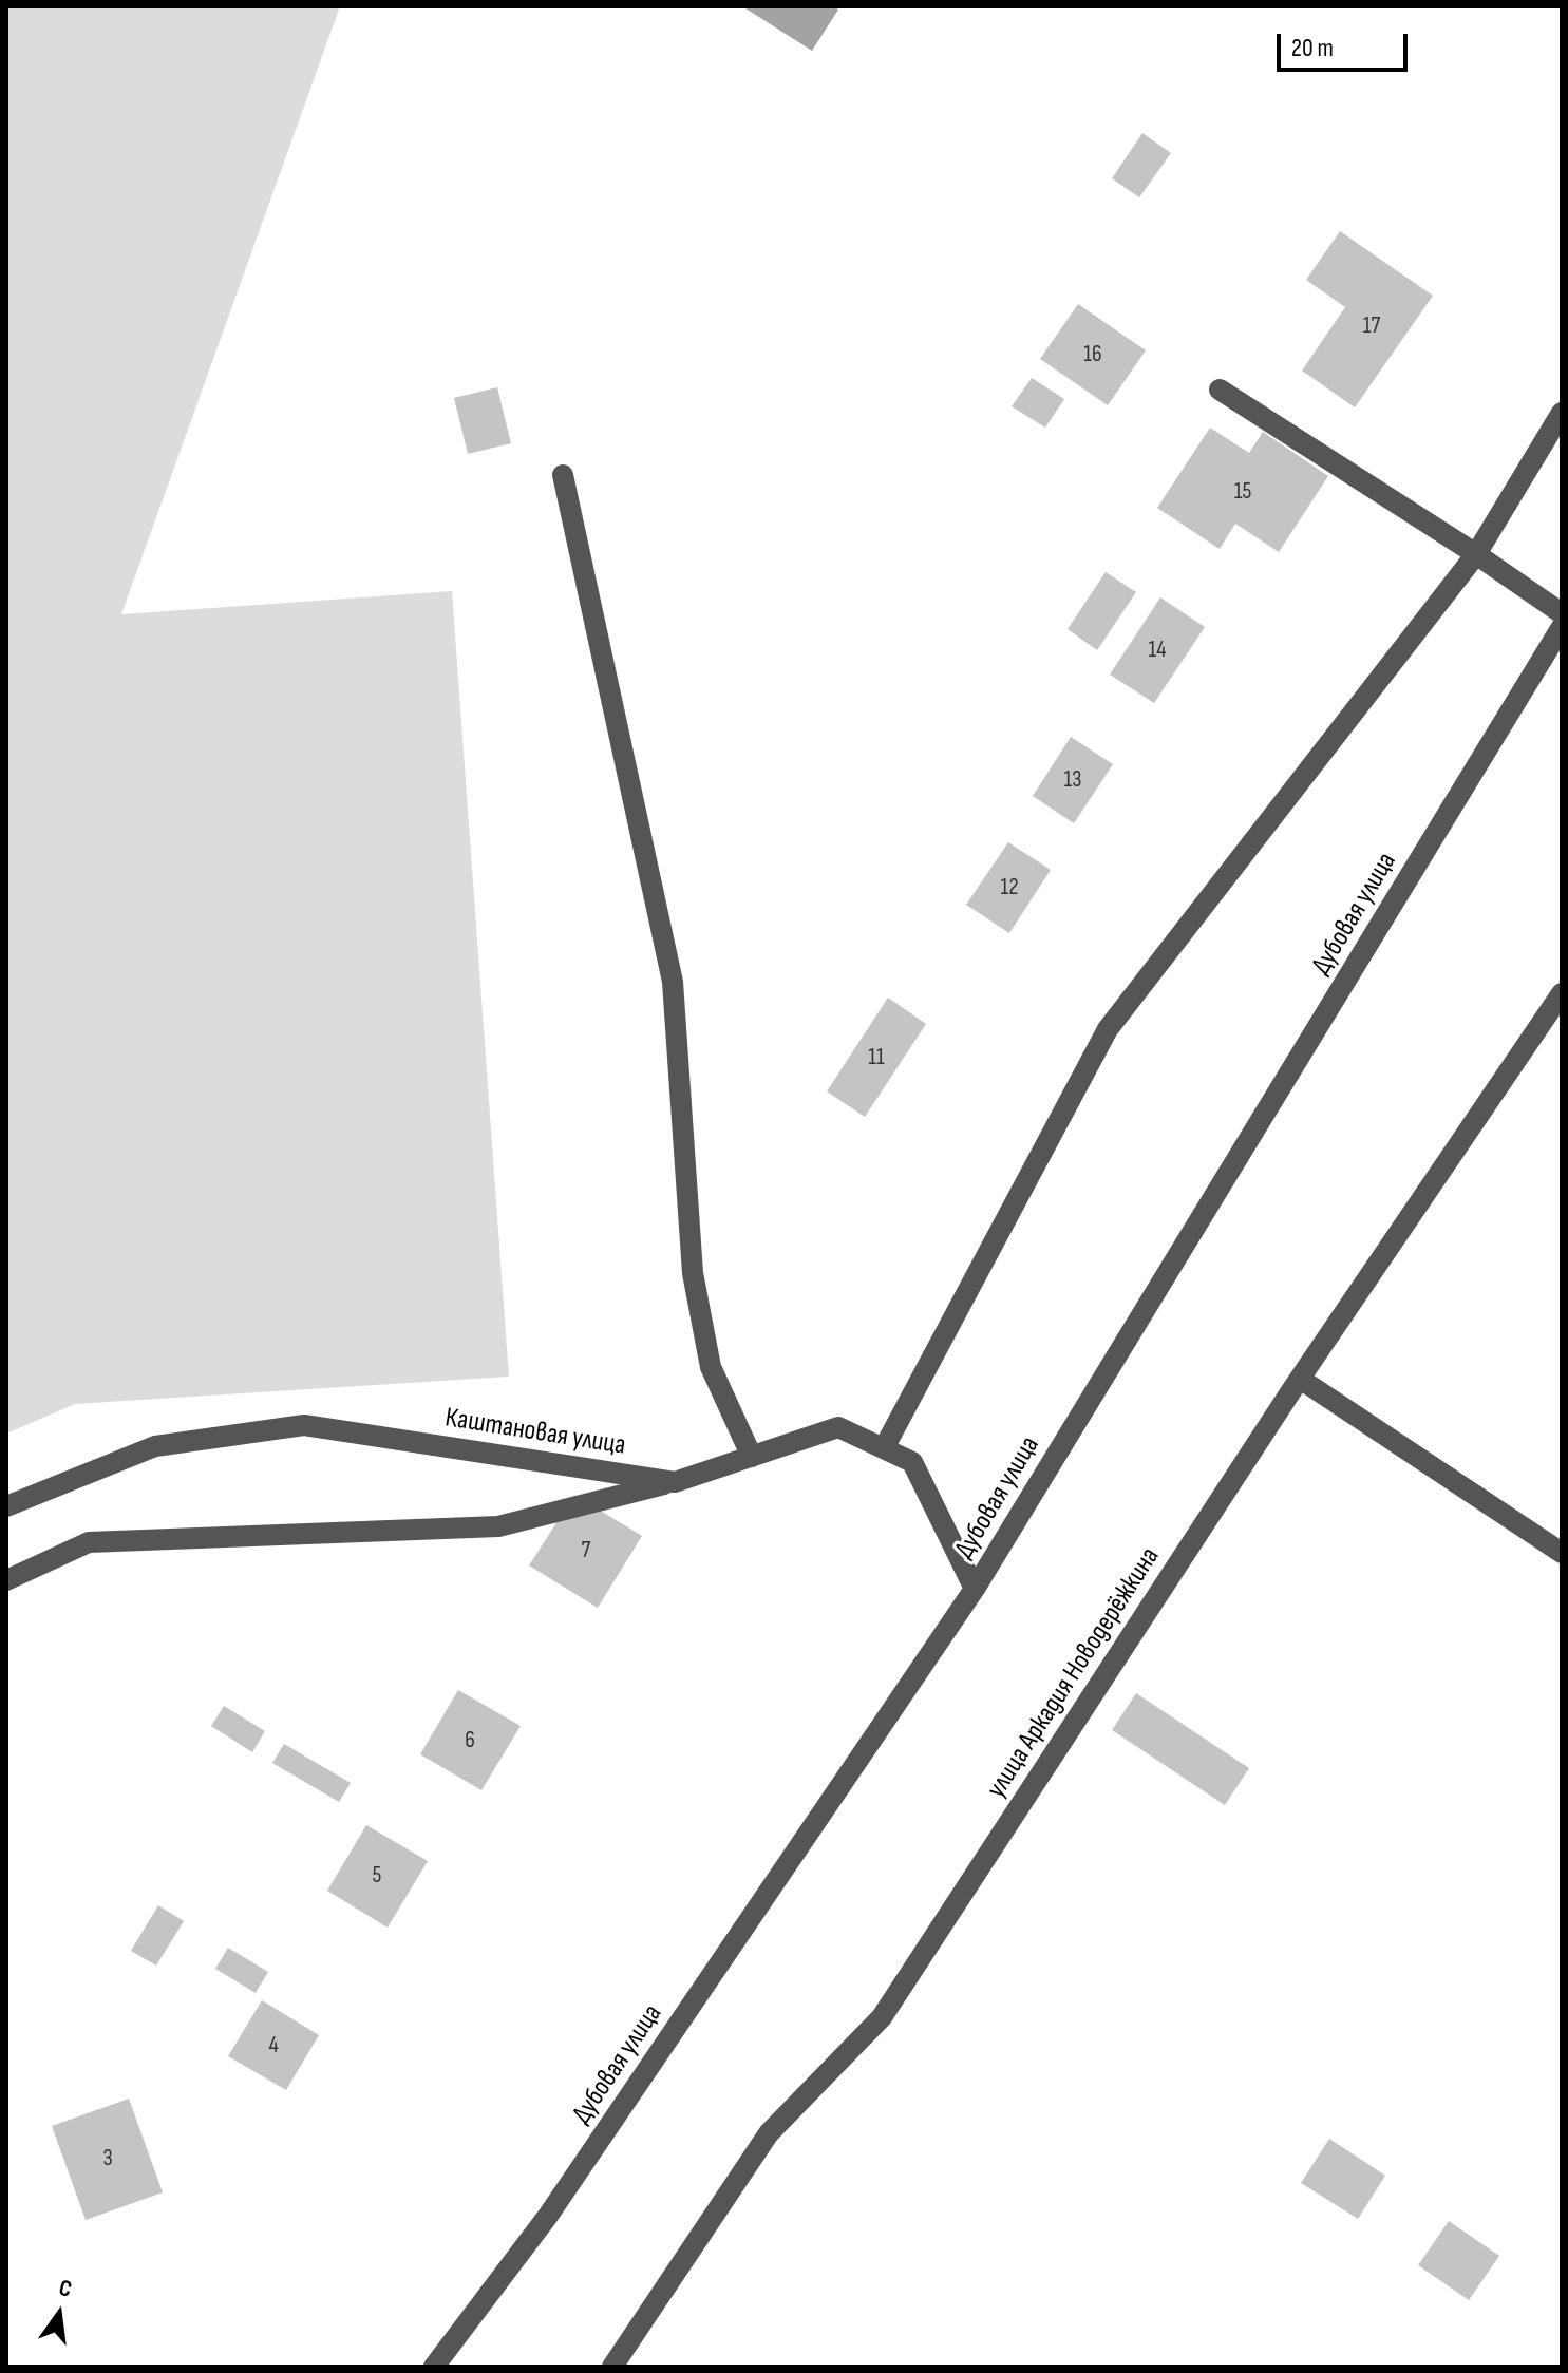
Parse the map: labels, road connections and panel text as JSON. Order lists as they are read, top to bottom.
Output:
{
  "streets": {
    "street": ["Дубовая улица", "Каштановая улица", "улица Аркадия Новодерёжкина"]
  },
  "crossings": [
    ["Дубовая улица", "Каштановая улица"]
  ],
  "house_numbers": [
    "17",
    "16",
    "15",
    "14",
    "13",
    "12",
    "11",
    "7",
    "6",
    "5",
    "4",
    "3"
  ],
  "scale_bar": "20 m",
  "north": "top"
}
